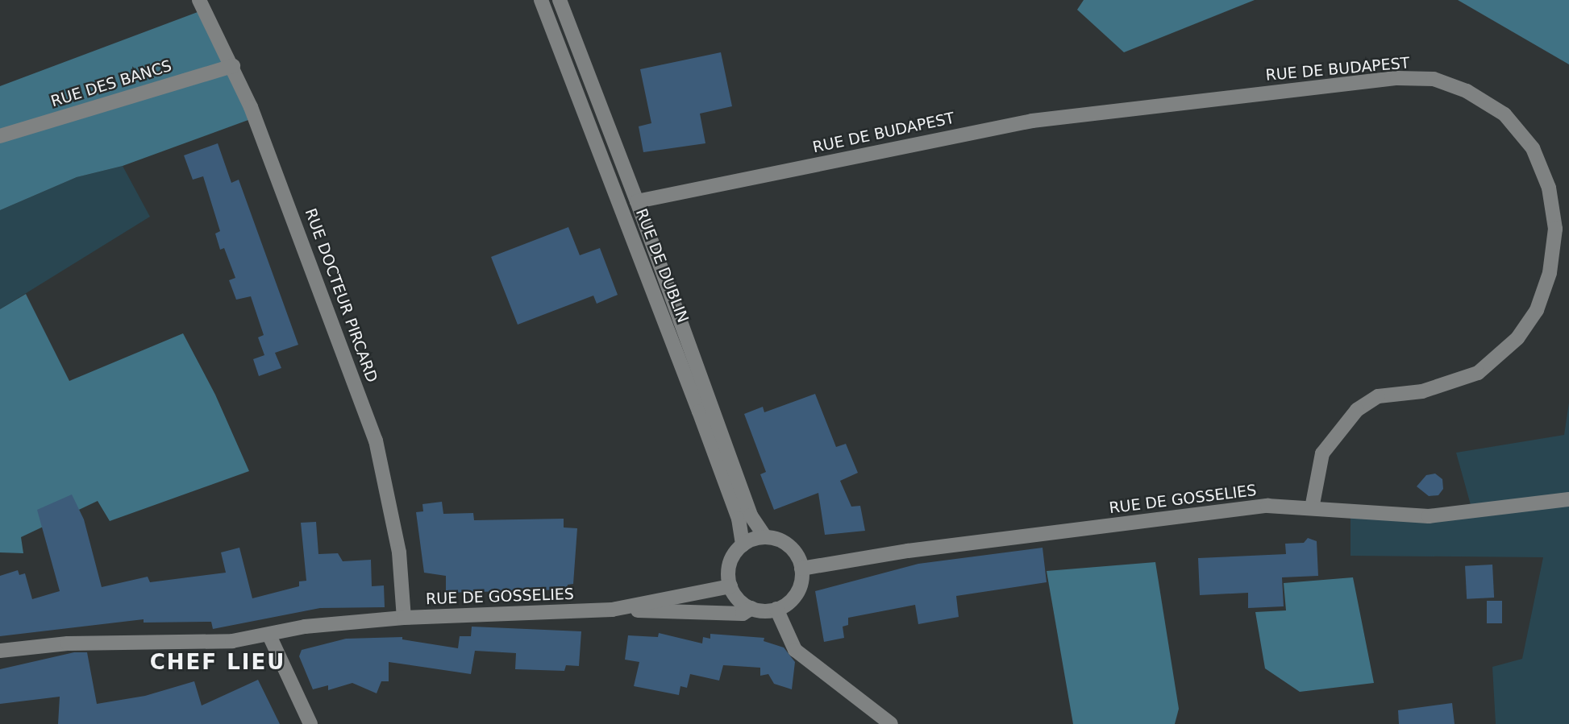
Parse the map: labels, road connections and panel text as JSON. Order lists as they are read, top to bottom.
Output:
{
  "streets": {
    "street": [
      "RUE DE BUDAPEST",
      "RUE DES BANCS",
      "RUE DE DUBLIN",
      "RUE DOCTEUR PIRCARD",
      "RUE DE GOSSELIES"
    ]
  },
  "crossings": [
    ["RUE DE BUDAPEST", "RUE DE DUBLIN"],
    ["RUE DE BUDAPEST", "RUE DE GOSSELIES"],
    ["RUE DES BANCS", "RUE DOCTEUR PIRCARD"],
    ["RUE DE DUBLIN", "RUE DE GOSSELIES"],
    ["RUE DOCTEUR PIRCARD", "RUE DE GOSSELIES"]
  ],
  "districts": ["CHEF LIEU"]
}
